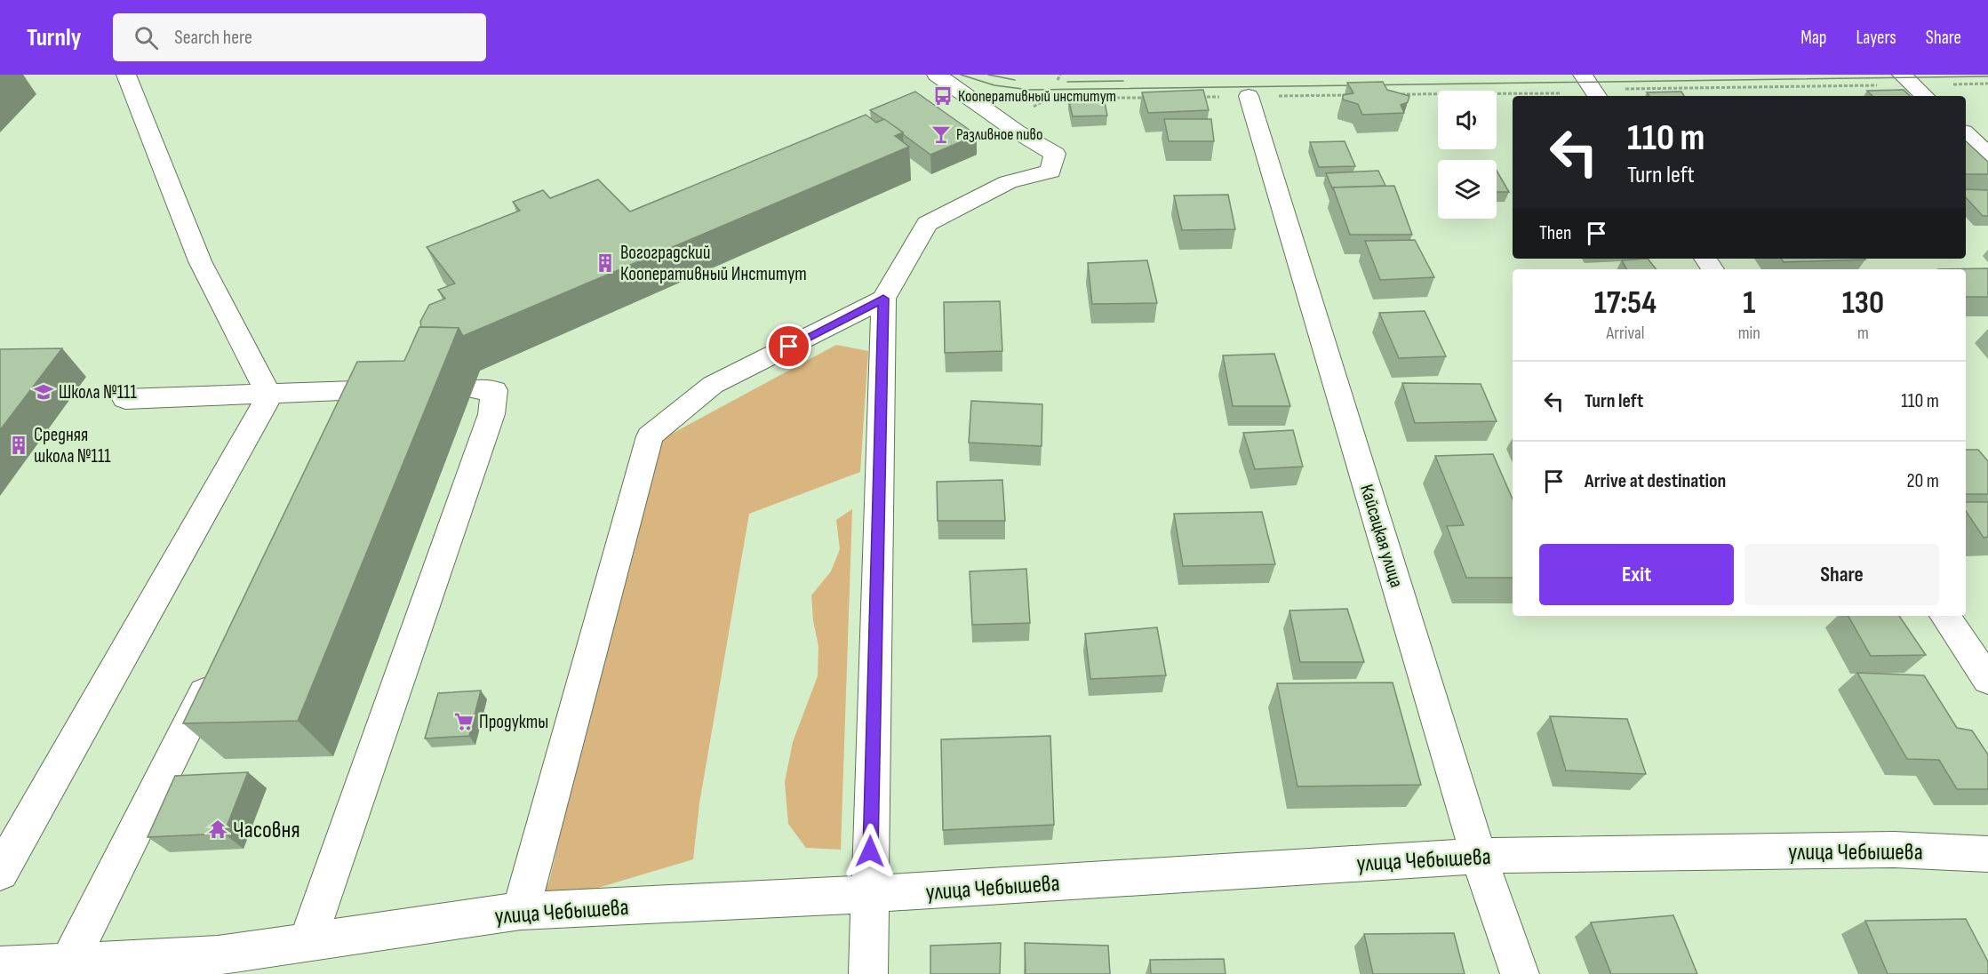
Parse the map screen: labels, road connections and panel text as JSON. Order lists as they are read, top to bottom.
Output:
{
  "streets": {
    "street": ["Кайсацкая улица", "улица Чебышева"]
  },
  "crossings": [
    ["Кайсацкая улица", "улица Чебышева"]
  ],
  "places": {
    "bus stop": ["Кооперативный институт"],
    "bar": ["Разливное пиво"],
    "building": ["Вогоградский Кооперативный Институт", "Средняя школа №111"],
    "school or university": ["Школа №111"],
    "supermarket": ["Продукты"],
    "temple": ["Часовня"]
  },
  "page": {
    "header": "Turnly",
    "search": "Search here",
    "nav": ["Map", "Layers", "Share"],
    "turn": ["110 m", "Turn left"],
    "then": "Then",
    "eta": [
      "17:54",
      "Arrival",
      "1",
      "min",
      "130",
      "m"
    ],
    "list": [
      {
        "name": "Turn left",
        "value": "110 m"
      },
      {
        "name": "Arrive at destination",
        "value": "20 m"
      }
    ],
    "buttons": ["Exit", "Share"]
  }
}
